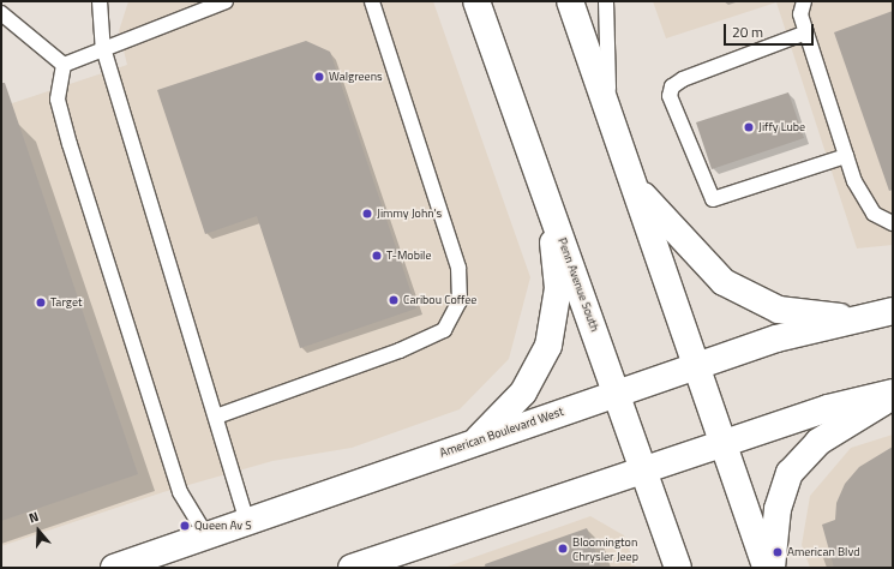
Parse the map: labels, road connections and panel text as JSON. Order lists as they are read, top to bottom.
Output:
{
  "streets": {
    "main road": ["Penn Avenue South", "American Boulevard West"]
  },
  "crossings": [
    ["Penn Avenue South", "American Boulevard West"]
  ],
  "places": [
    "Walgreens",
    "Jiffy Lube",
    "Jimmy John's",
    "T-Mobile",
    "Caribou Coffee",
    "Target",
    "Queen Av S",
    "Bloomington Chrysler Jeep",
    "American Blvd"
  ],
  "scale_bar": "20 m",
  "north": "top"
}
